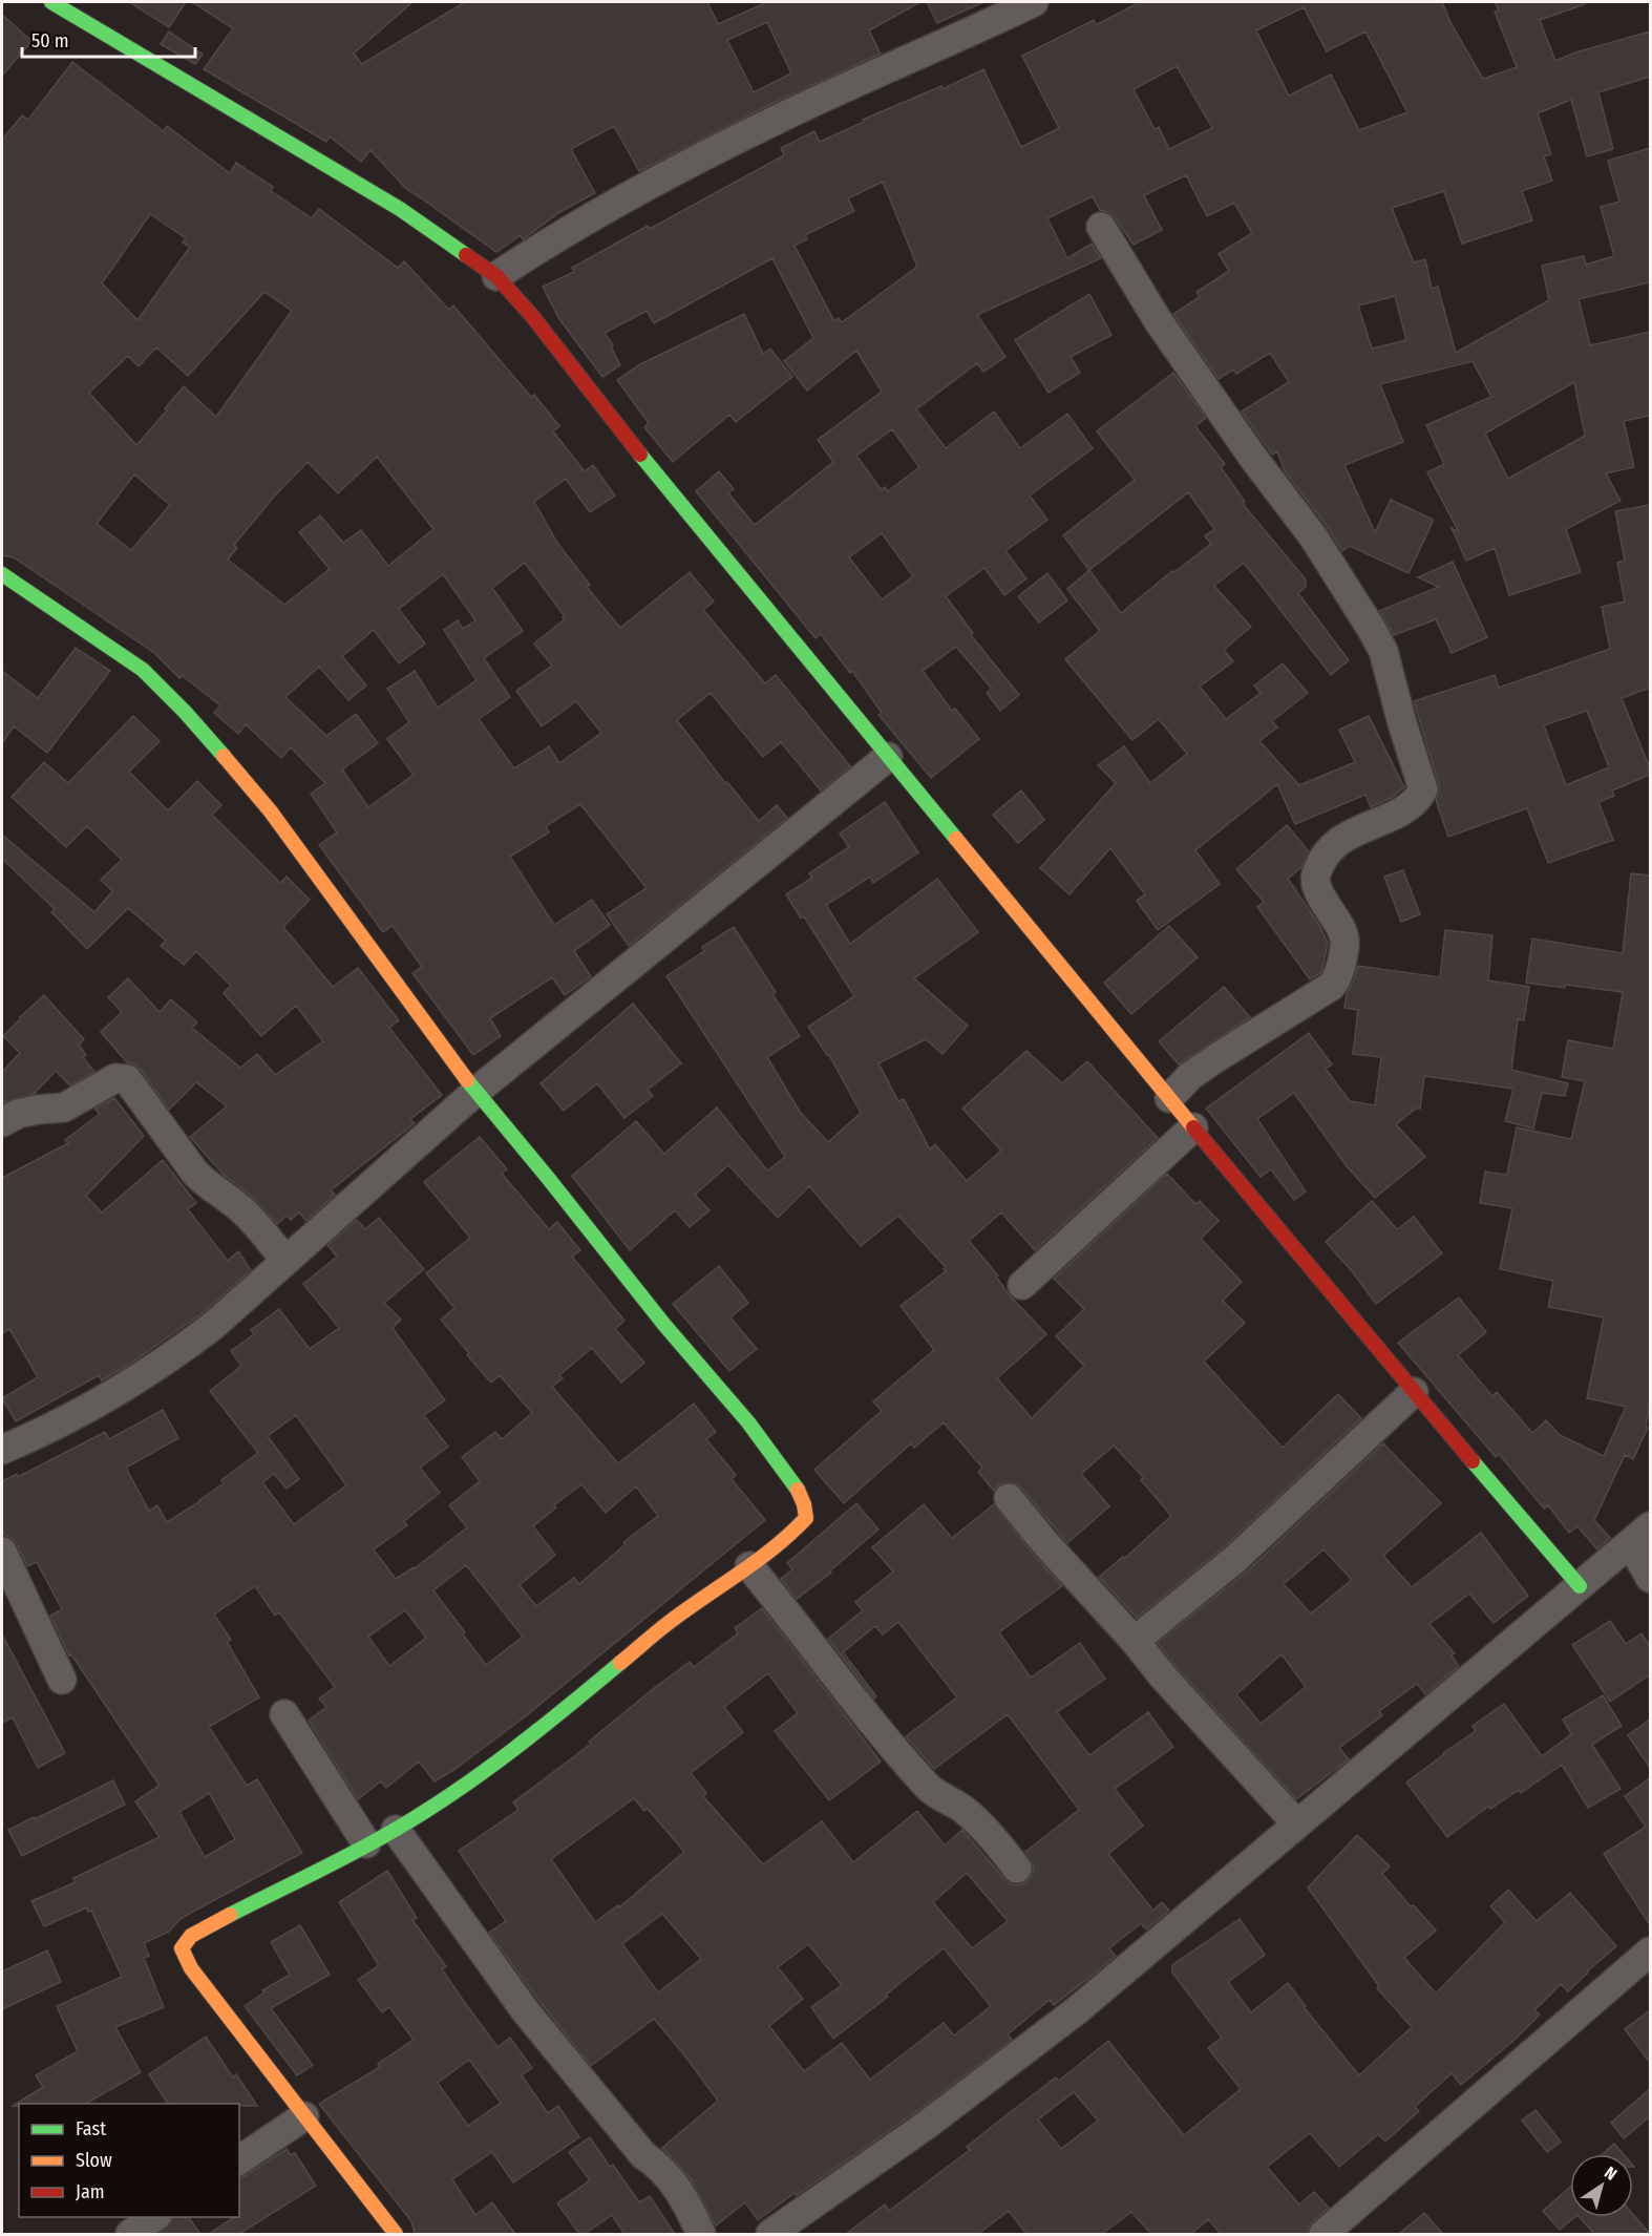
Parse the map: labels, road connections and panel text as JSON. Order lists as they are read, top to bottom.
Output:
{
  "legend": ["Fast", "Slow", "Jam"],
  "scale_bar": "50 m",
  "north": "top right"
}
